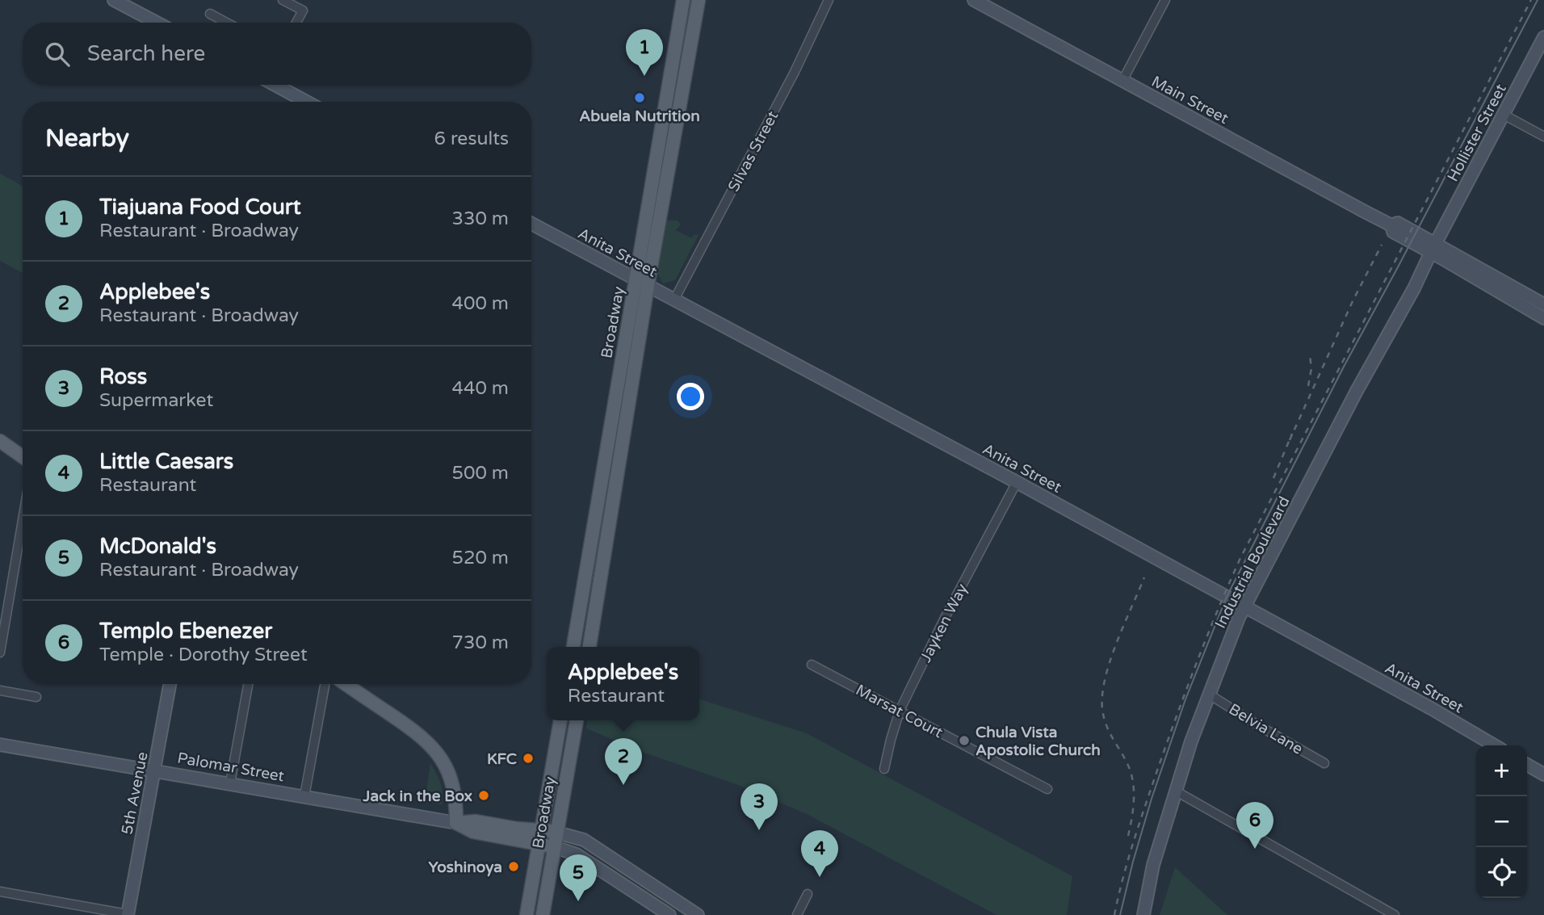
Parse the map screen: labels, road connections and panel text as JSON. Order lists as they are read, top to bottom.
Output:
{
  "streets": {
    "main road": [
      "Main Street",
      "Hollister Street",
      "Anita Street",
      "Broadway",
      "Industrial Boulevard",
      "Palomar Street",
      "5th Avenue"
    ],
    "street": [
      "Silvas Street",
      "Jayken Way",
      "Marsat Court",
      "Belvia Lane"
    ]
  },
  "crossings": [
    ["Main Street", "Hollister Street"],
    ["Main Street", "Industrial Boulevard"],
    ["Hollister Street", "Industrial Boulevard"],
    ["Silvas Street", "Anita Street"],
    ["Anita Street", "Broadway"],
    ["Anita Street", "Industrial Boulevard"],
    ["Anita Street", "Jayken Way"],
    ["Broadway", "Palomar Street"],
    ["Industrial Boulevard", "Belvia Lane"],
    ["Jayken Way", "Marsat Court"],
    ["Palomar Street", "5th Avenue"]
  ],
  "places": [
    "Abuela Nutrition",
    "Chula Vista Apostolic Church",
    "KFC",
    "Jack in the Box",
    "Yoshinoya"
  ],
  "page": {
    "search": "Search here",
    "pins": [
      "1",
      "2",
      "3",
      "6",
      "4",
      "5"
    ],
    "heading": ["Nearby", "6 results"],
    "list": [
      {
        "mark": "1",
        "name": "Tiajuana Food Court",
        "note": "Restaurant · Broadway",
        "value": "330 m"
      },
      {
        "mark": "2",
        "name": "Applebee's",
        "note": "Restaurant · Broadway",
        "value": "400 m"
      },
      {
        "mark": "3",
        "name": "Ross",
        "note": "Supermarket",
        "value": "440 m"
      },
      {
        "mark": "4",
        "name": "Little Caesars",
        "note": "Restaurant",
        "value": "500 m"
      },
      {
        "mark": "5",
        "name": "McDonald's",
        "note": "Restaurant · Broadway",
        "value": "520 m"
      },
      {
        "mark": "6",
        "name": "Templo Ebenezer",
        "note": "Temple · Dorothy Street",
        "value": "730 m"
      }
    ],
    "popup": ["Applebee's", "Restaurant"],
    "map_buttons": ["+", "−"]
  }
}
